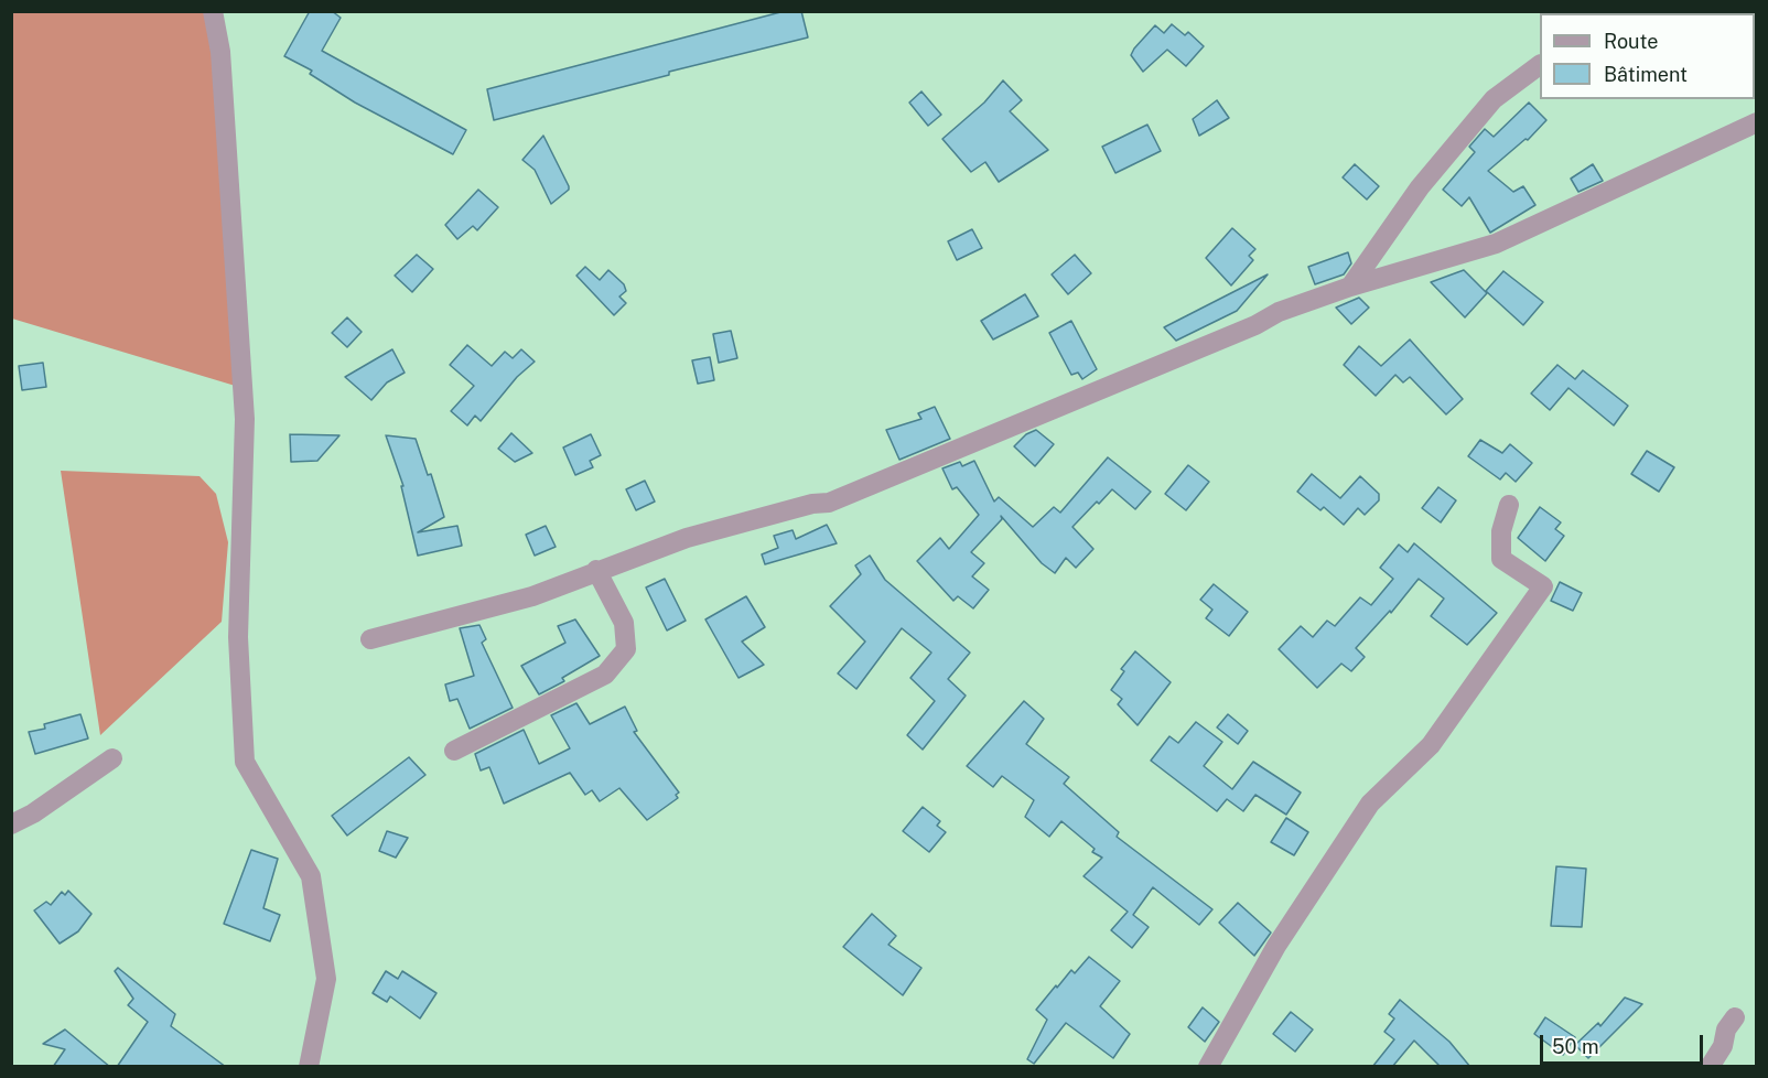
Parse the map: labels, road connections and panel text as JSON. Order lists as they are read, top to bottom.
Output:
{
  "legend": ["Route", "Bâtiment"],
  "scale_bar": "50 m"
}
